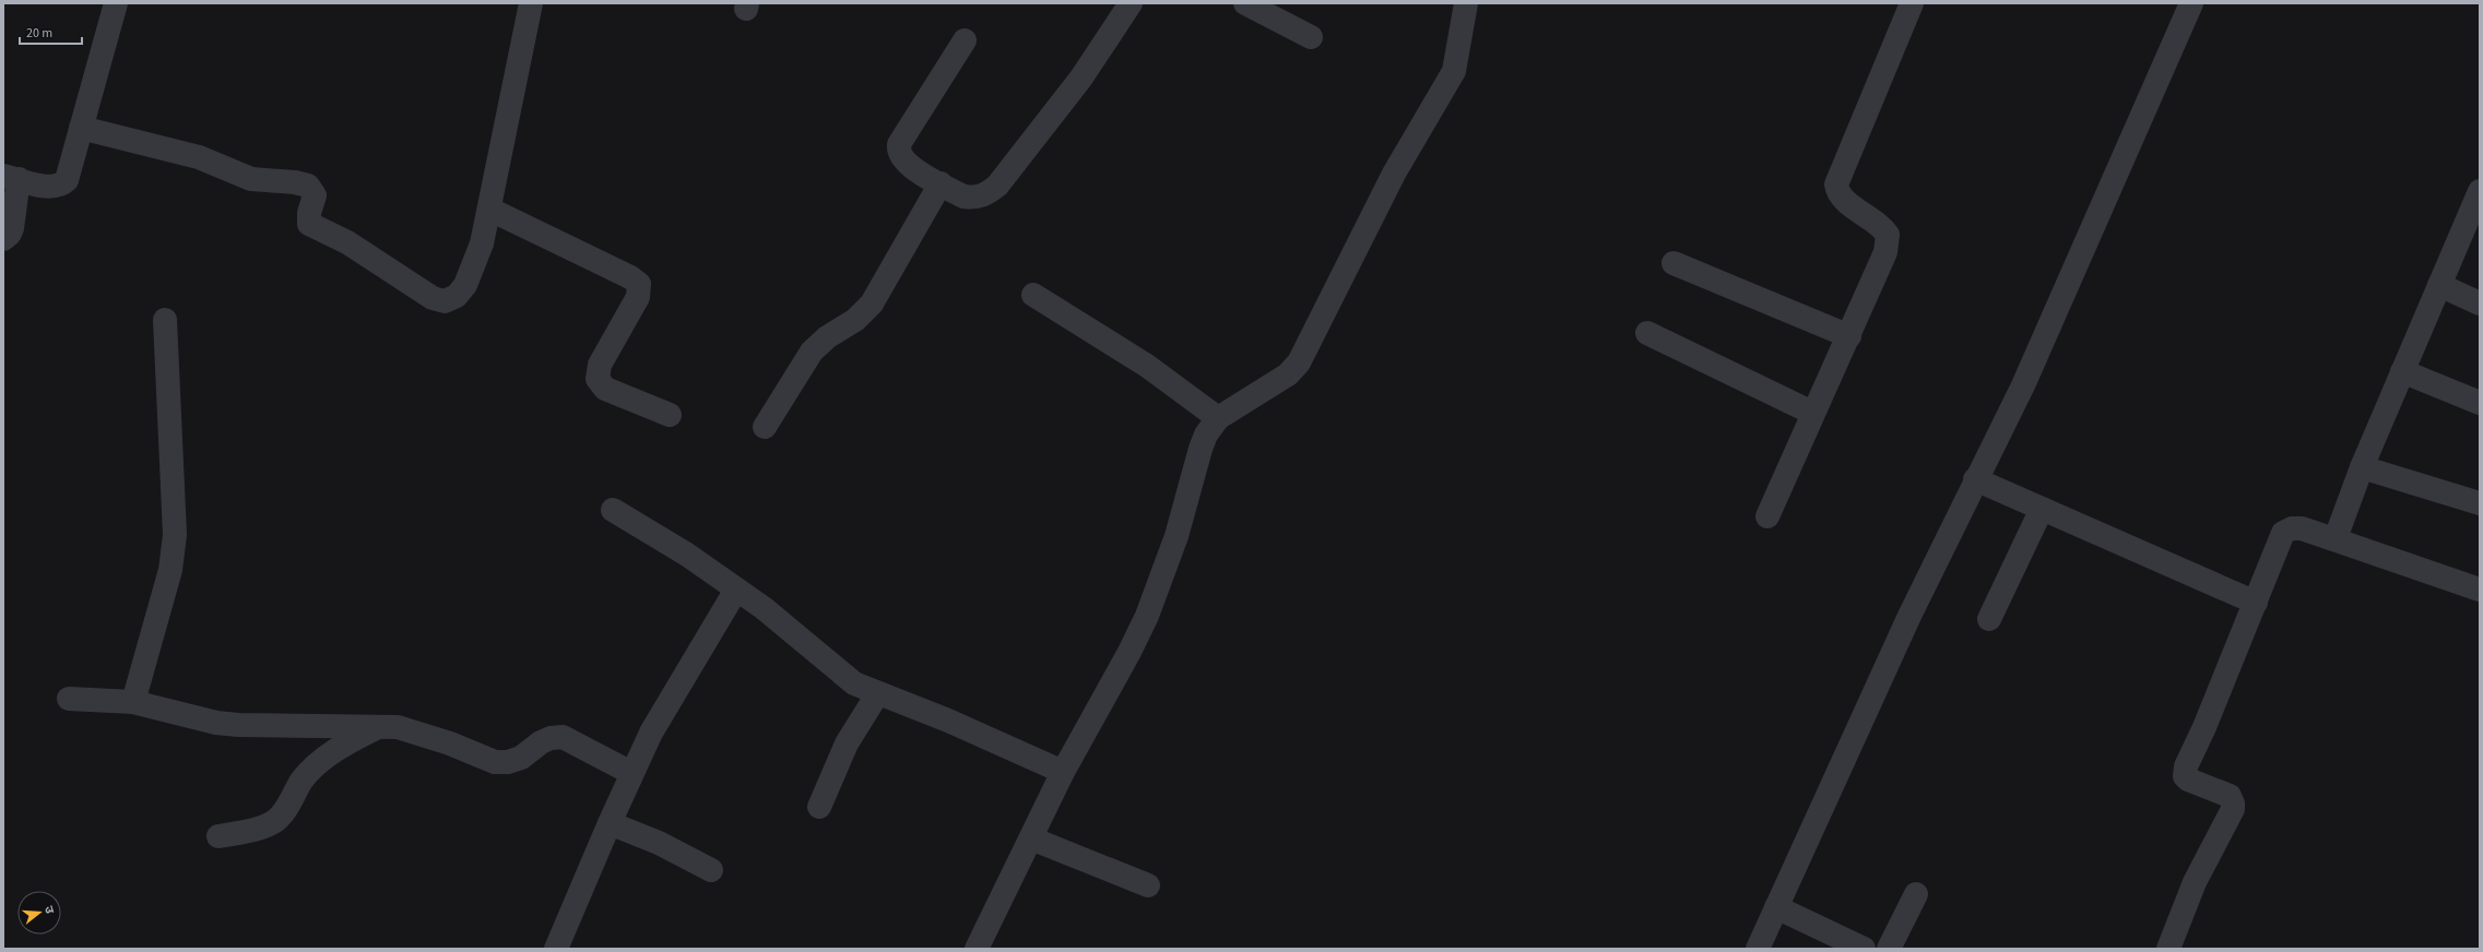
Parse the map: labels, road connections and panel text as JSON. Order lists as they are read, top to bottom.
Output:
{
  "scale_bar": "20 m",
  "north": "right"
}
